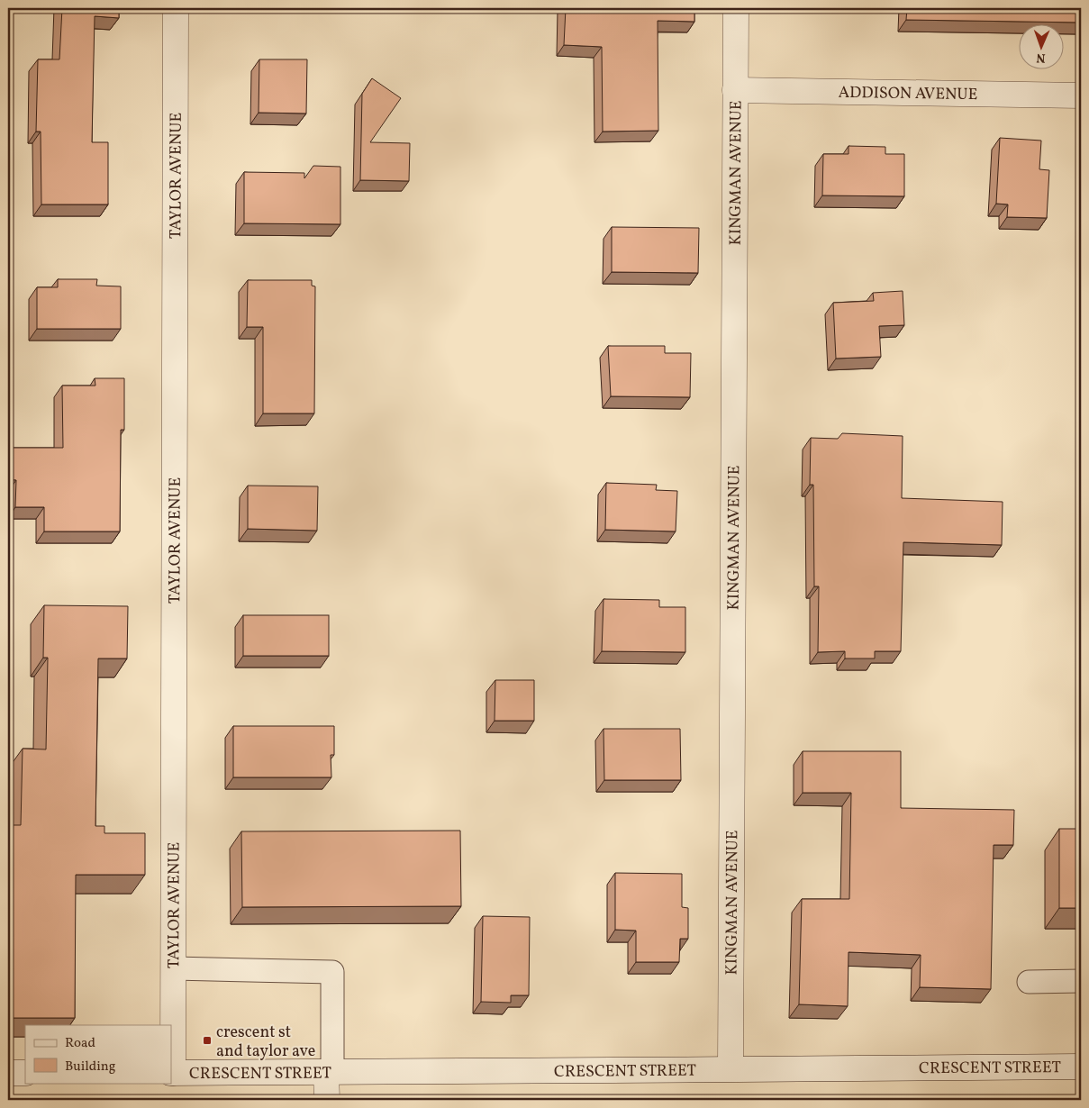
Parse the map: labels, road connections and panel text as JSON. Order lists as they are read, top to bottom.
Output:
{
  "streets": {
    "street": [
      "ADDISON AVENUE",
      "KINGMAN AVENUE",
      "TAYLOR AVENUE",
      "CRESCENT STREET"
    ]
  },
  "crossings": [
    ["ADDISON AVENUE", "KINGMAN AVENUE"],
    ["KINGMAN AVENUE", "CRESCENT STREET"],
    ["TAYLOR AVENUE", "CRESCENT STREET"]
  ],
  "places": {
    "transit": ["crescent st and taylor ave"]
  },
  "legend": ["Road", "Building"],
  "north": "bottom"
}
